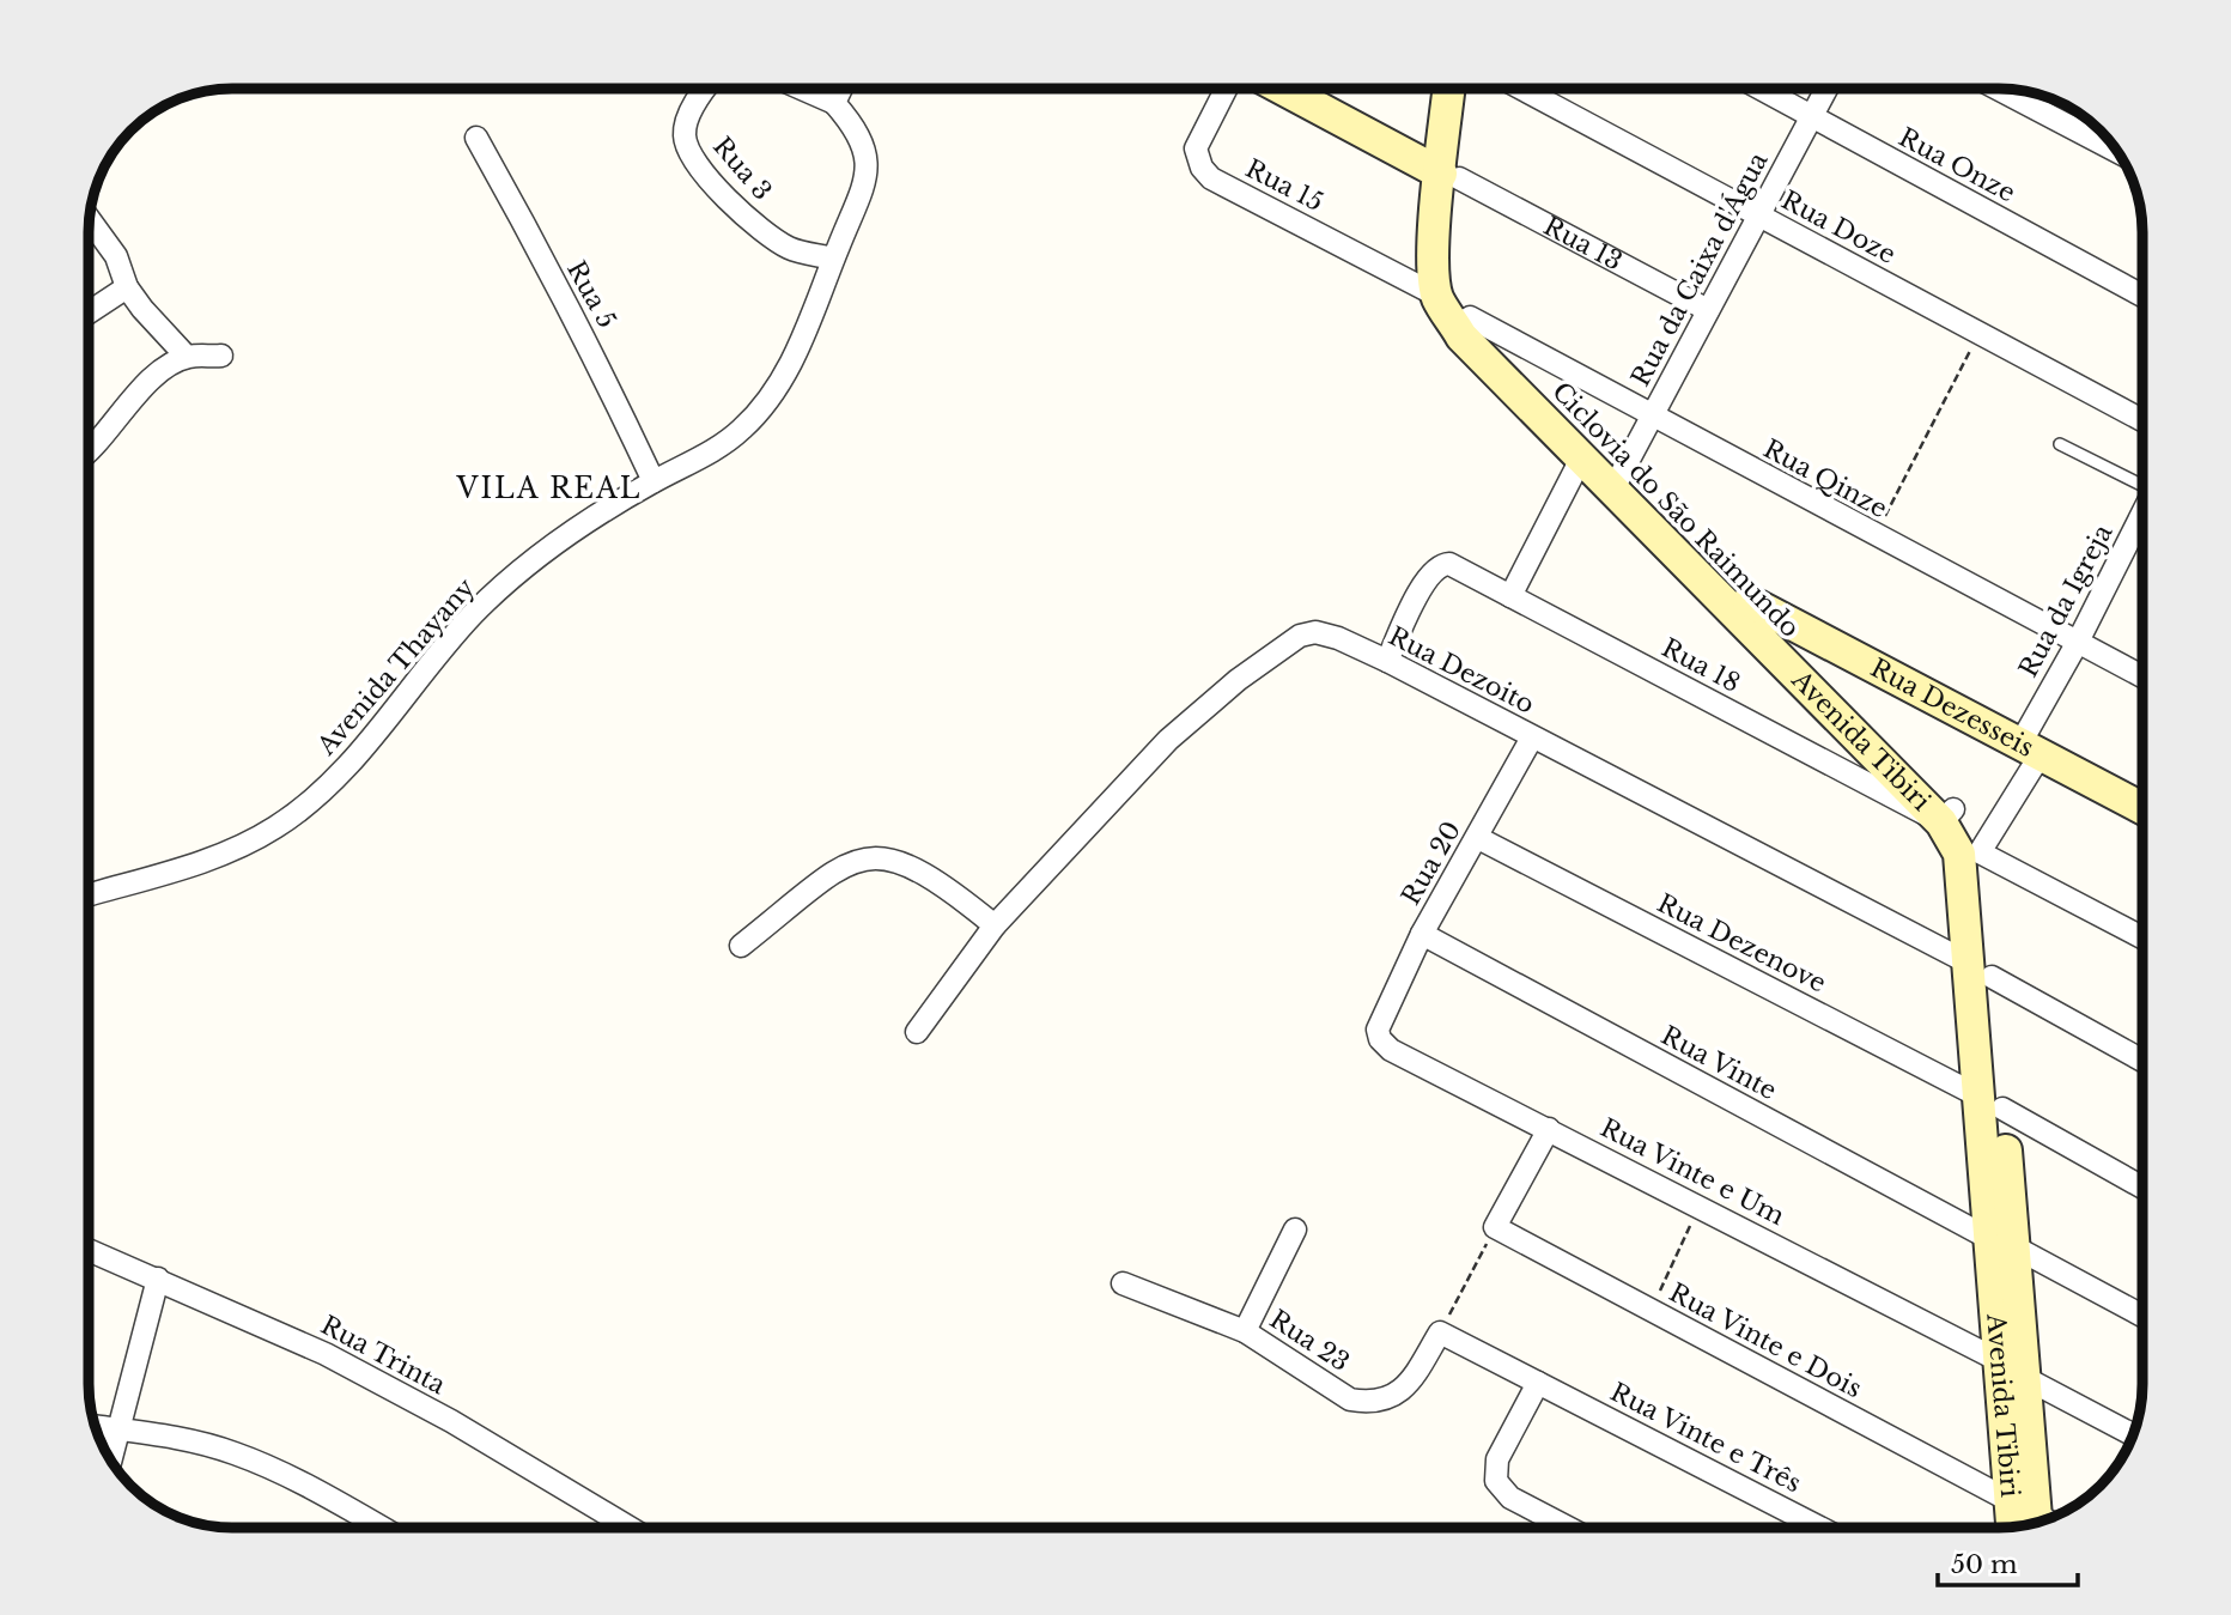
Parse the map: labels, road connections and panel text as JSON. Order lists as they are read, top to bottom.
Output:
{
  "streets": {
    "main road": ["Rua 13", "Rua Dezesseis", "Avenida Tibiri"],
    "street": [
      "Rua Onze",
      "Rua 3",
      "Rua 15",
      "Rua Doze",
      "Rua da Caixa d'Água",
      "Rua 5",
      "Rua Qinze",
      "Rua da Igreja",
      "Rua 18",
      "Avenida Thayany",
      "Rua Dezoito",
      "Rua 20",
      "Rua Dezenove",
      "Rua Vinte",
      "Rua Vinte e Um",
      "Rua 23",
      "Rua Vinte e Dois",
      "Rua Trinta",
      "Rua Vinte e Três"
    ]
  },
  "crossings": [
    ["Rua Onze", "Rua da Caixa d'Água"],
    ["Rua 3", "Avenida Thayany"],
    ["Rua 15", "Avenida Tibiri"],
    ["Rua Doze", "Rua da Caixa d'Água"],
    ["Rua 13", "Rua da Caixa d'Água"],
    ["Rua 13", "Avenida Tibiri"],
    ["Rua da Caixa d'Água", "Rua Qinze"],
    ["Rua da Caixa d'Água", "Avenida Tibiri"],
    ["Rua 5", "Avenida Thayany"],
    ["Rua Qinze", "Rua da Igreja"],
    ["Rua Qinze", "Avenida Tibiri"],
    ["Rua da Igreja", "Rua Dezesseis"],
    ["Rua da Igreja", "Avenida Tibiri"],
    ["Rua 18", "Rua Dezoito"],
    ["Rua 18", "Avenida Tibiri"],
    ["Rua Dezoito", "Avenida Tibiri"],
    ["Rua Dezoito", "Rua 20"],
    ["Rua Dezesseis", "Avenida Tibiri"],
    ["Avenida Tibiri", "Rua Dezenove"],
    ["Avenida Tibiri", "Rua Vinte"],
    ["Avenida Tibiri", "Rua Vinte e Um"],
    ["Avenida Tibiri", "Rua Vinte e Dois"],
    ["Rua 20", "Rua Dezenove"],
    ["Rua 20", "Rua Vinte"],
    ["Rua 20", "Rua Vinte e Um"]
  ],
  "districts": ["VILA REAL"],
  "scale_bar": "50 m"
}
